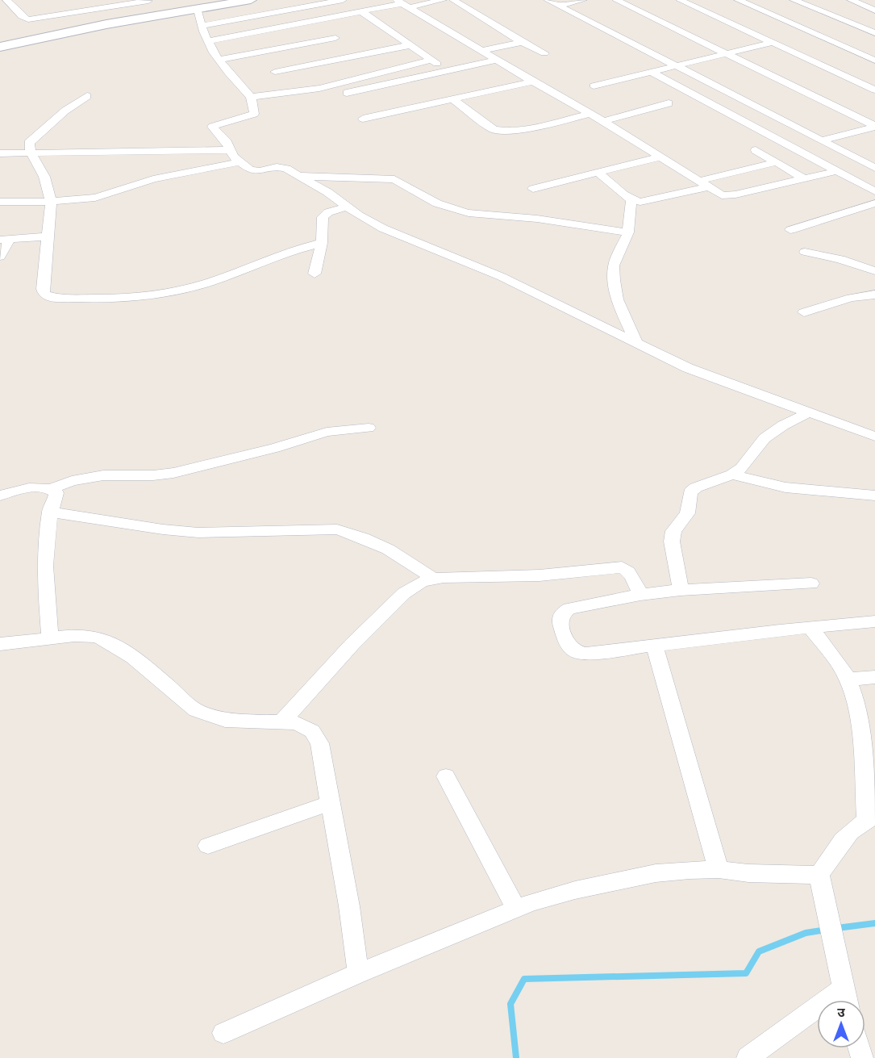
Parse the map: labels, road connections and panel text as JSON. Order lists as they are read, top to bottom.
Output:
{
  "north": "top"
}
